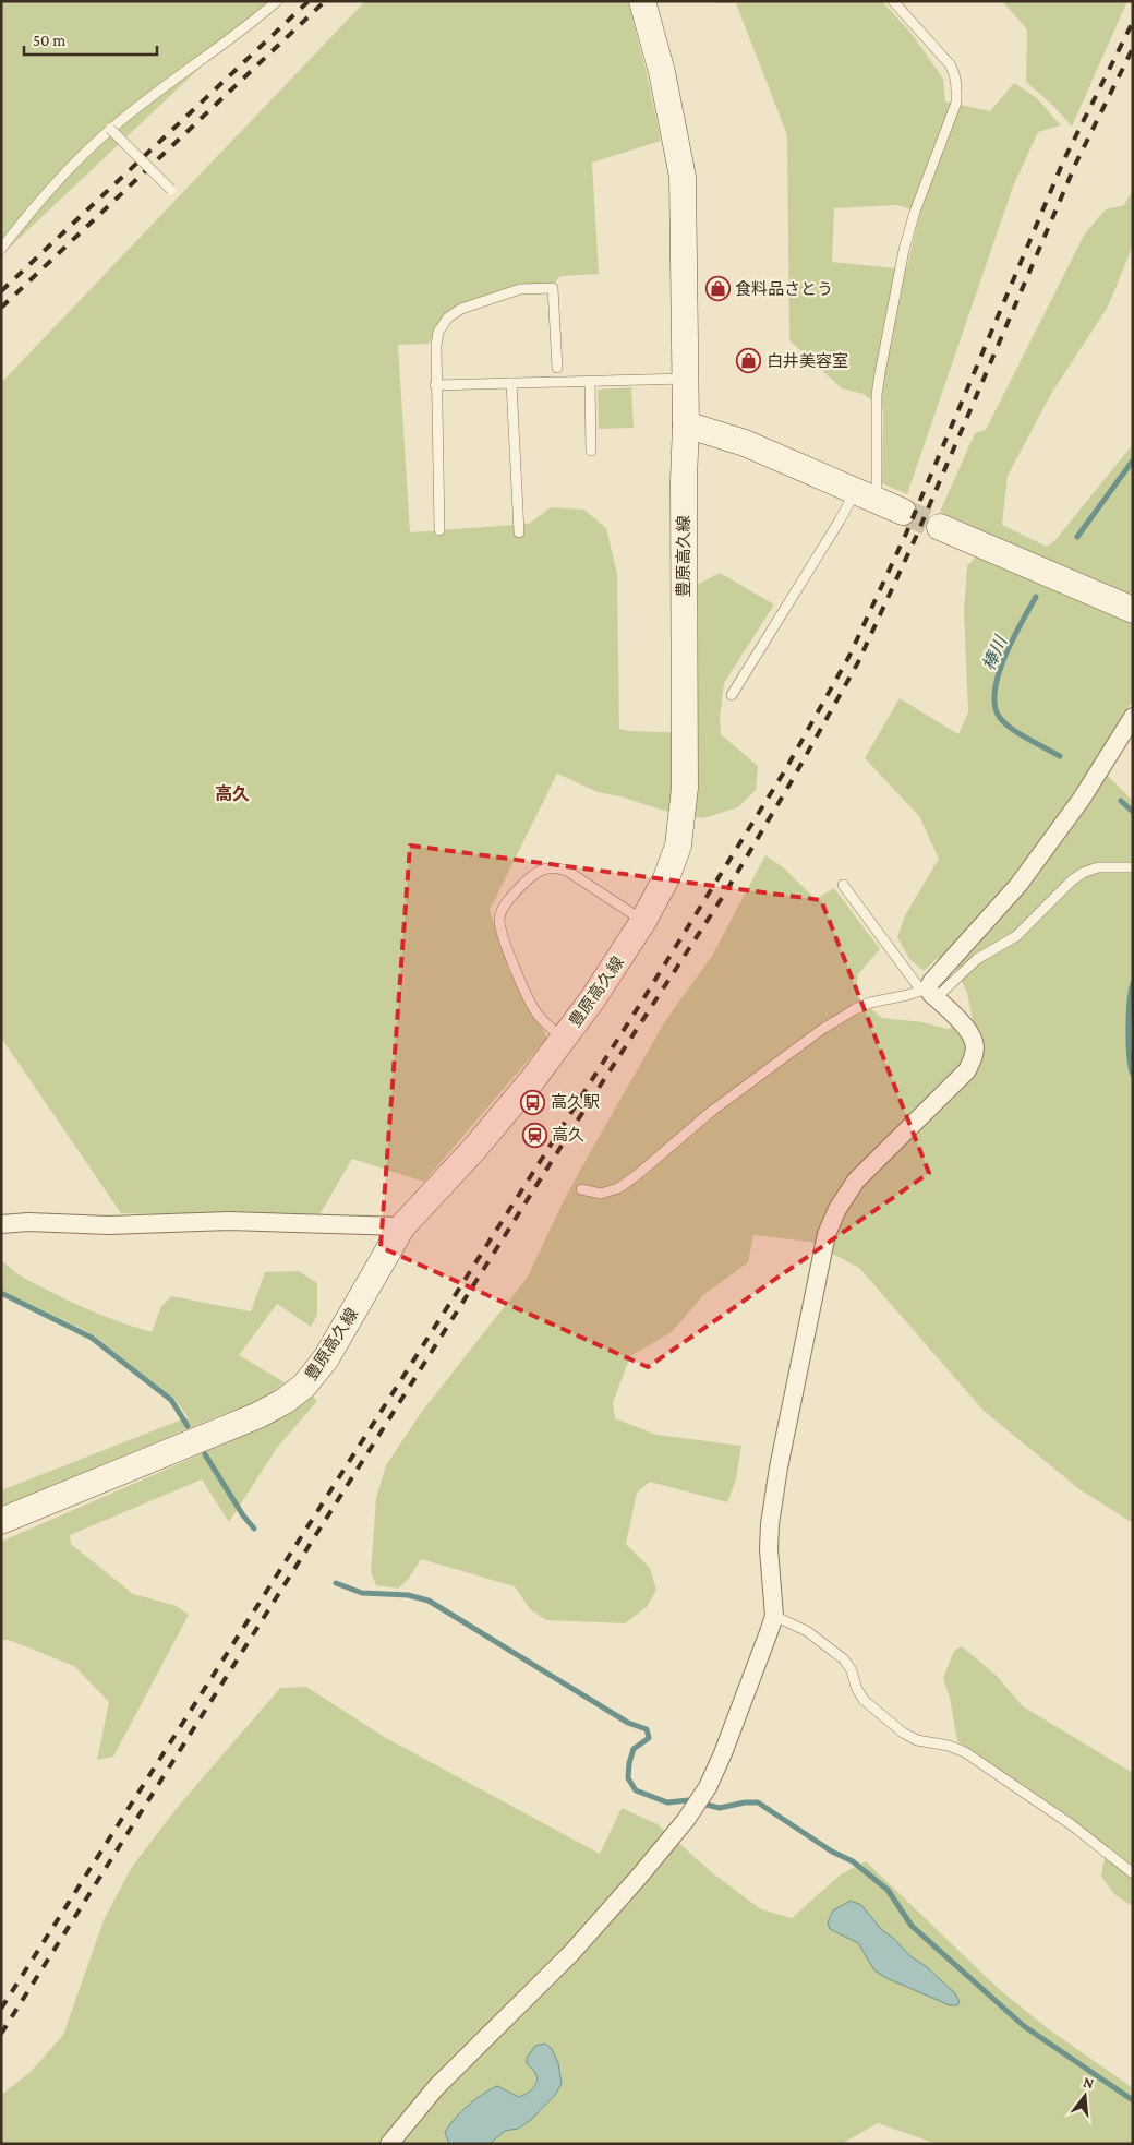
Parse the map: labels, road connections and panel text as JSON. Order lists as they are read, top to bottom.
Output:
{
  "streets": {
    "main road": ["豊原高久線"]
  },
  "districts": ["高久"],
  "water": ["棒川"],
  "places": {
    "shop": ["食料品さとう", "白井美容室"],
    "bus stop": ["高久駅"],
    "station": ["高久"]
  },
  "scale_bar": "50 m",
  "north": "top"
}
